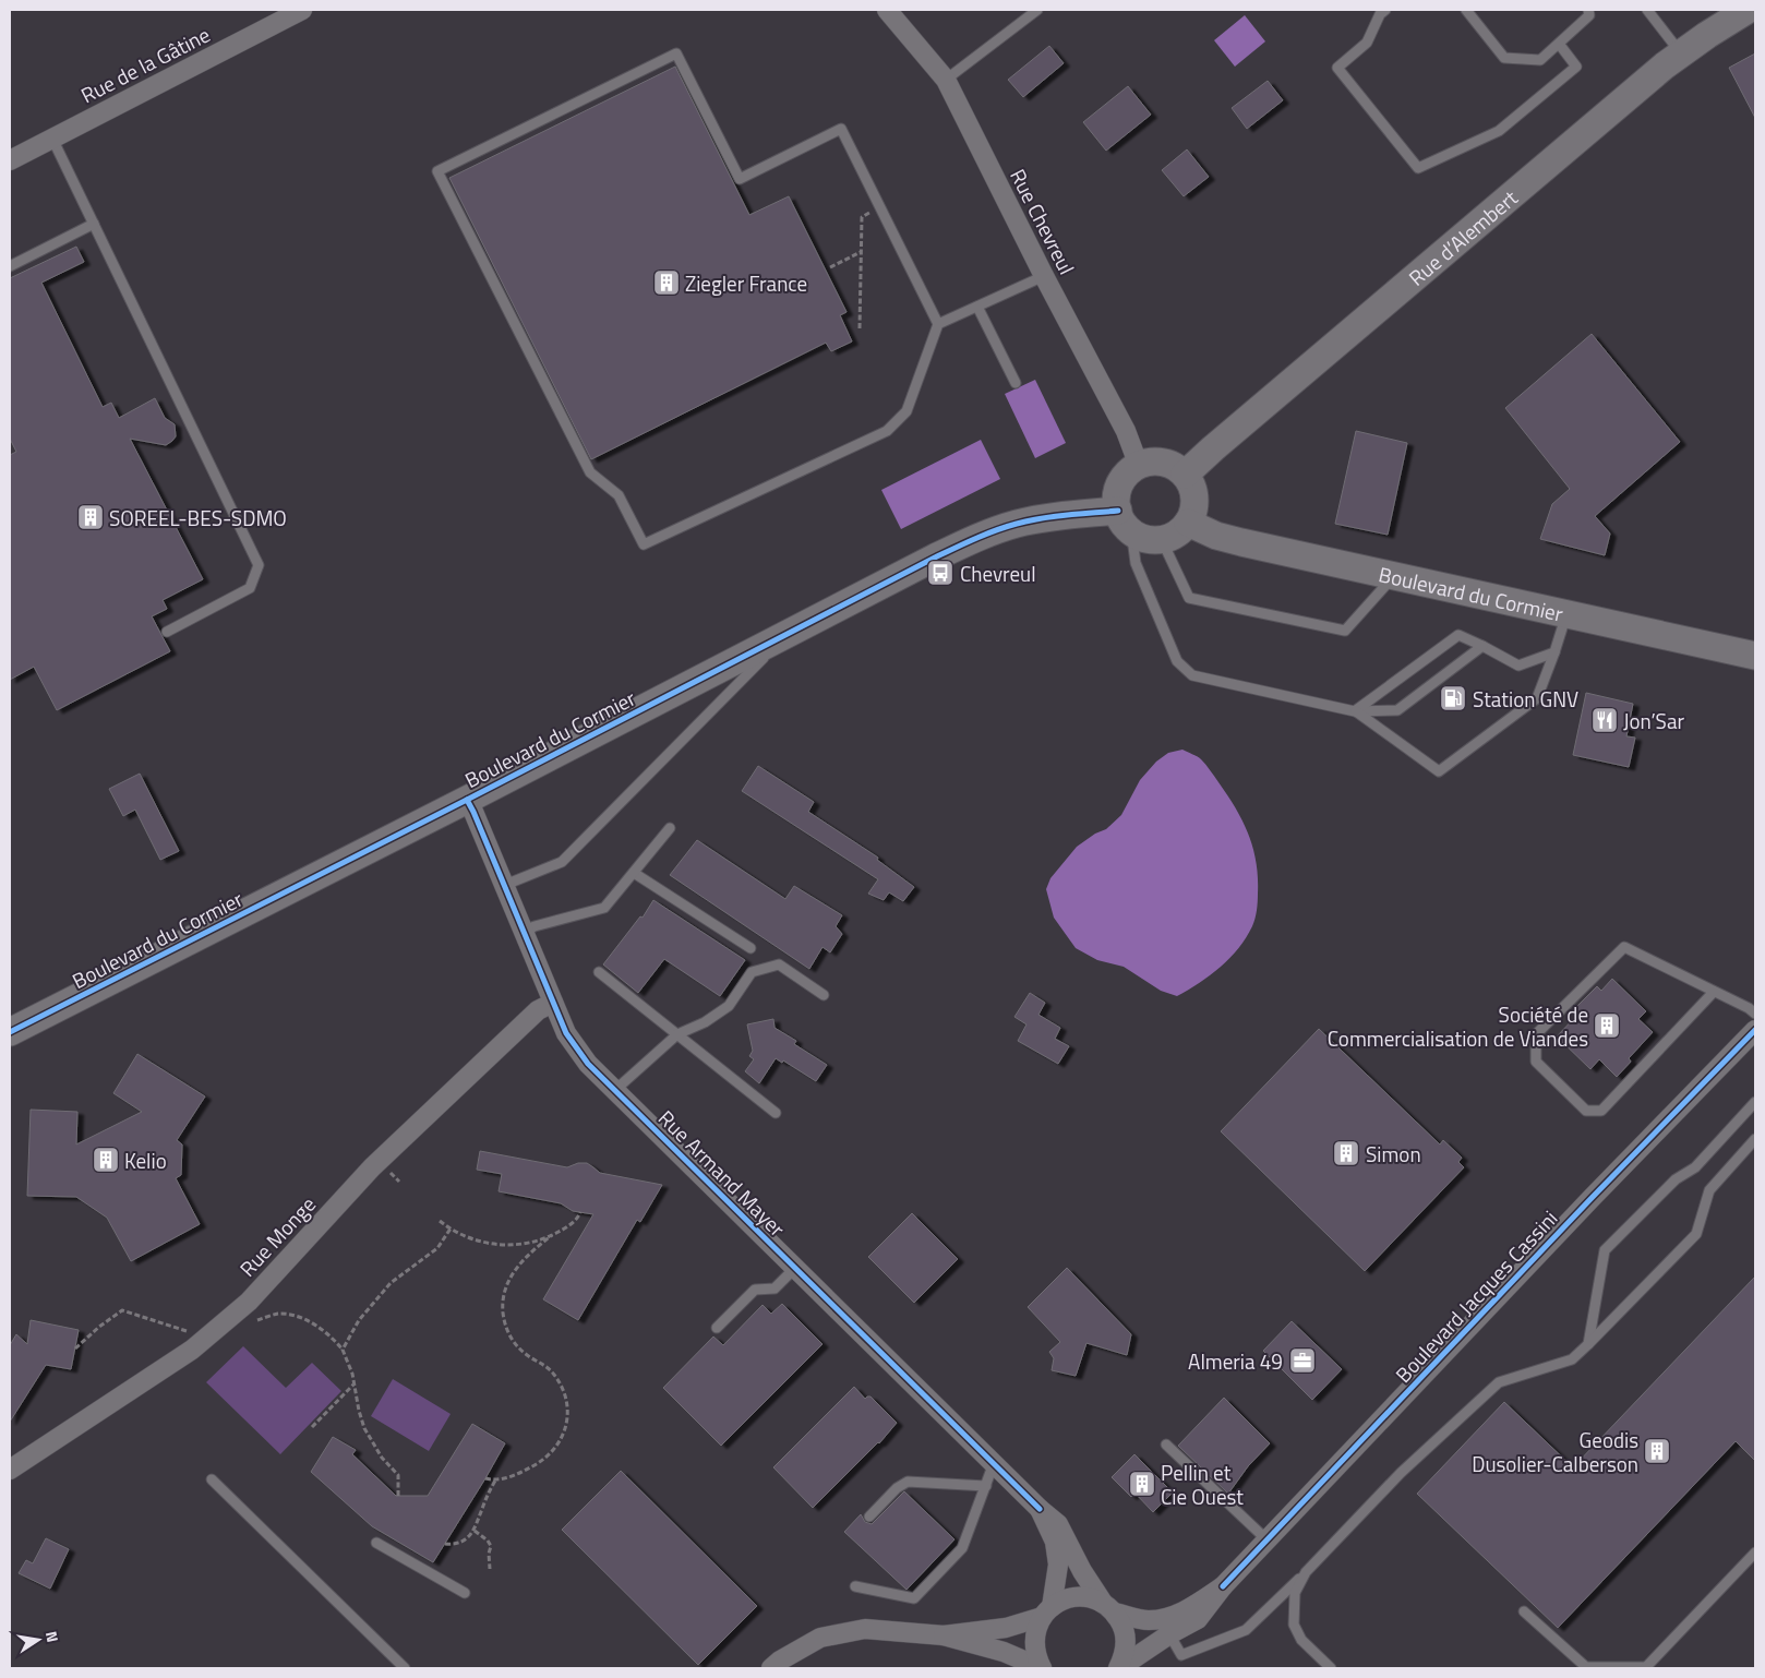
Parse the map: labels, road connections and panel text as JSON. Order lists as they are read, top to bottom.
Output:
{
  "streets": {
    "street": [
      "Rue de la Gâtine",
      "Rue Chevreul",
      "Rue d’Alembert",
      "Boulevard du Cormier",
      "Rue Armand Mayer",
      "Rue Monge",
      "Boulevard Jacques Cassini"
    ]
  },
  "crossings": [
    ["Rue Chevreul", "Rue d’Alembert"],
    ["Rue Chevreul", "Boulevard du Cormier"],
    ["Rue d’Alembert", "Boulevard du Cormier"],
    ["Boulevard du Cormier", "Rue Armand Mayer"],
    ["Rue Armand Mayer", "Rue Monge"],
    ["Rue Armand Mayer", "Boulevard Jacques Cassini"]
  ],
  "places": {
    "building": [
      "Ziegler France",
      "SOREEL-BES-SDMO",
      "Société de Commercialisation de Viandes",
      "Simon",
      "Kelio",
      "Geodis Dusolier-Calberson",
      "Pellin et Cie Ouest"
    ],
    "bus stop": ["Chevreul"],
    "fuel station": ["Station GNV"],
    "restaurant": ["Jon’Sar"],
    "office": ["Almeria 49"]
  },
  "north": "right"
}
